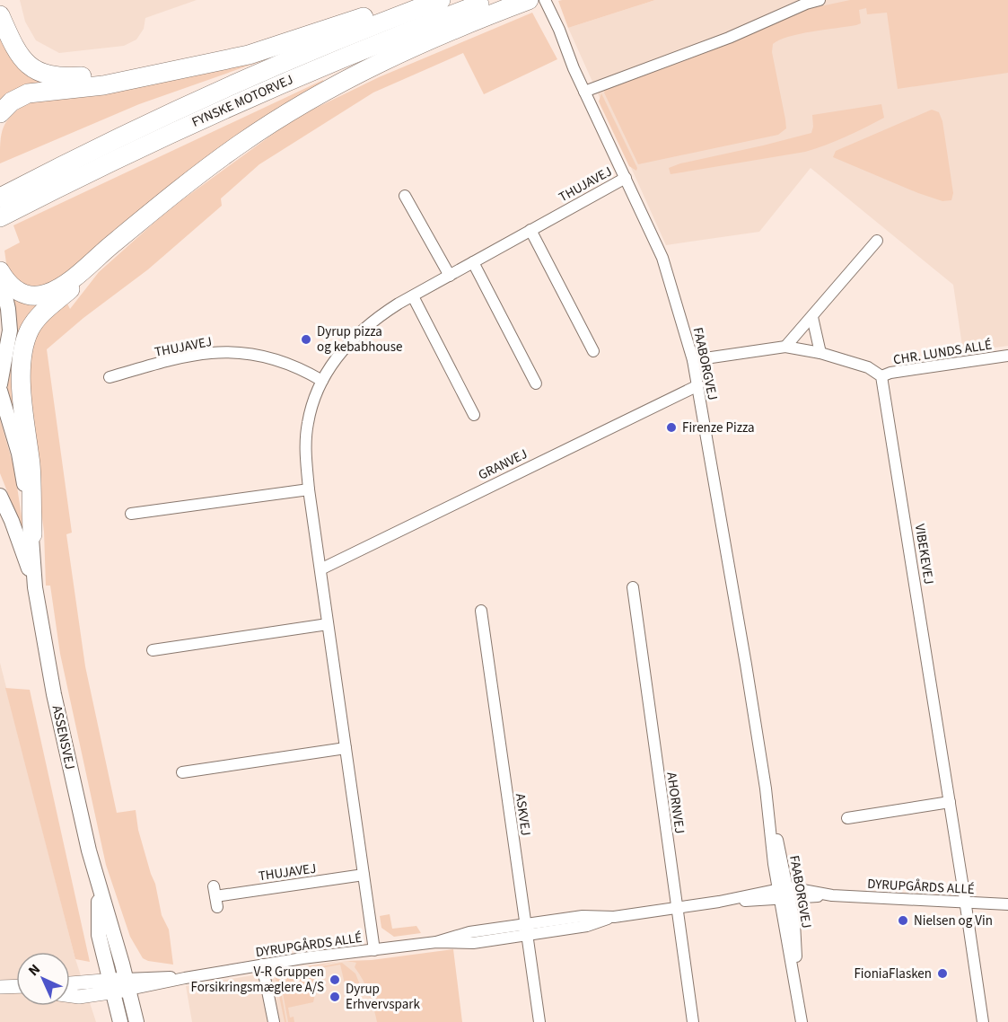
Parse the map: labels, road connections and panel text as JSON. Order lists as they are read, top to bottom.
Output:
{
  "streets": {
    "highway": ["FYNSKE MOTORVEJ"],
    "main road": ["ASSENSVEJ"],
    "street": [
      "THUJAVEJ",
      "CHR. LUNDS ALLÉ",
      "FAABORGVEJ",
      "GRANVEJ",
      "VIBEKEVEJ",
      "AHORNVEJ",
      "ASKVEJ",
      "DYRUPGÅRDS ALLÉ"
    ]
  },
  "crossings": [
    ["THUJAVEJ", "FAABORGVEJ"],
    ["THUJAVEJ", "GRANVEJ"],
    ["THUJAVEJ", "DYRUPGÅRDS ALLÉ"],
    ["CHR. LUNDS ALLÉ", "VIBEKEVEJ"],
    ["FAABORGVEJ", "GRANVEJ"],
    ["FAABORGVEJ", "DYRUPGÅRDS ALLÉ"],
    ["VIBEKEVEJ", "DYRUPGÅRDS ALLÉ"],
    ["ASSENSVEJ", "DYRUPGÅRDS ALLÉ"],
    ["AHORNVEJ", "DYRUPGÅRDS ALLÉ"],
    ["ASKVEJ", "DYRUPGÅRDS ALLÉ"]
  ],
  "places": [
    "Dyrup pizza og kebabhouse",
    "Firenze Pizza",
    "Nielsen og Vin",
    "FioniaFlasken",
    "V-R Gruppen Forsikringsmæglere A/S",
    "Dyrup Erhvervspark"
  ],
  "north": "top left"
}
